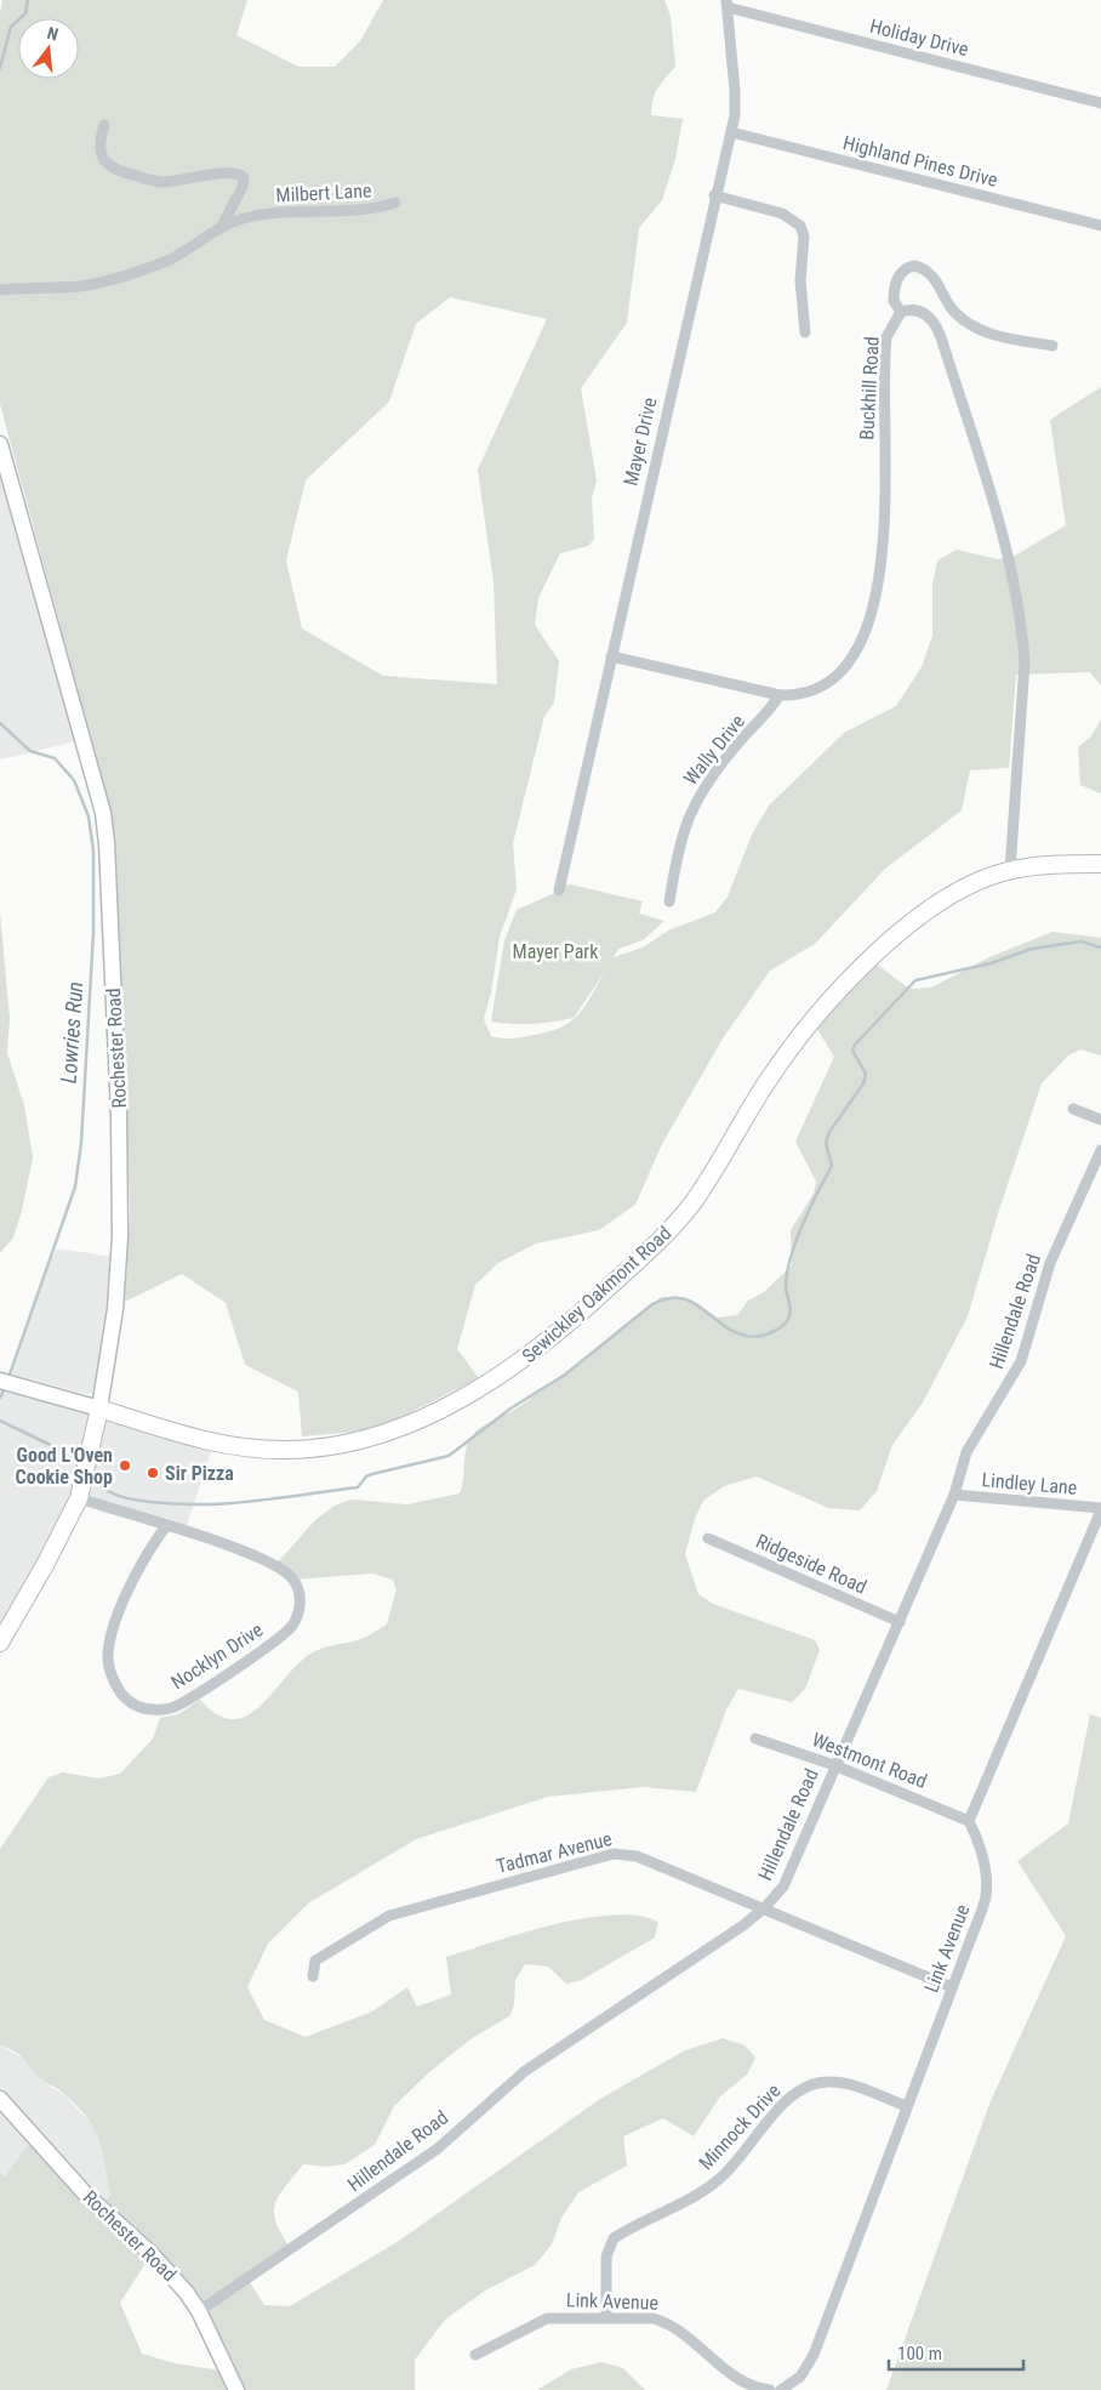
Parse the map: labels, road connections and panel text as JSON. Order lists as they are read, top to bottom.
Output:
{
  "streets": {
    "main road": ["Rochester Road", "Sewickley Oakmont Road"],
    "street": [
      "Holiday Drive",
      "Highland Pines Drive",
      "Milbert Lane",
      "Buckhill Road",
      "Mayer Drive",
      "Wally Drive",
      "Hillendale Road",
      "Lindley Lane",
      "Ridgeside Road",
      "Nocklyn Drive",
      "Westmont Road",
      "Tadmar Avenue",
      "Link Avenue",
      "Minnock Drive"
    ]
  },
  "crossings": [
    ["Holiday Drive", "Mayer Drive"],
    ["Highland Pines Drive", "Mayer Drive"],
    ["Buckhill Road", "Mayer Drive"],
    ["Buckhill Road", "Wally Drive"],
    ["Rochester Road", "Sewickley Oakmont Road"],
    ["Rochester Road", "Hillendale Road"],
    ["Rochester Road", "Nocklyn Drive"],
    ["Hillendale Road", "Lindley Lane"],
    ["Hillendale Road", "Ridgeside Road"],
    ["Hillendale Road", "Westmont Road"],
    ["Hillendale Road", "Tadmar Avenue"],
    ["Westmont Road", "Link Avenue"],
    ["Tadmar Avenue", "Link Avenue"],
    ["Link Avenue", "Minnock Drive"]
  ],
  "water": ["Lowries Run"],
  "parks": ["Mayer Park"],
  "places": ["Good L'Oven Cookie Shop", "Sir Pizza"],
  "scale_bar": "100 m",
  "north": "top"
}
